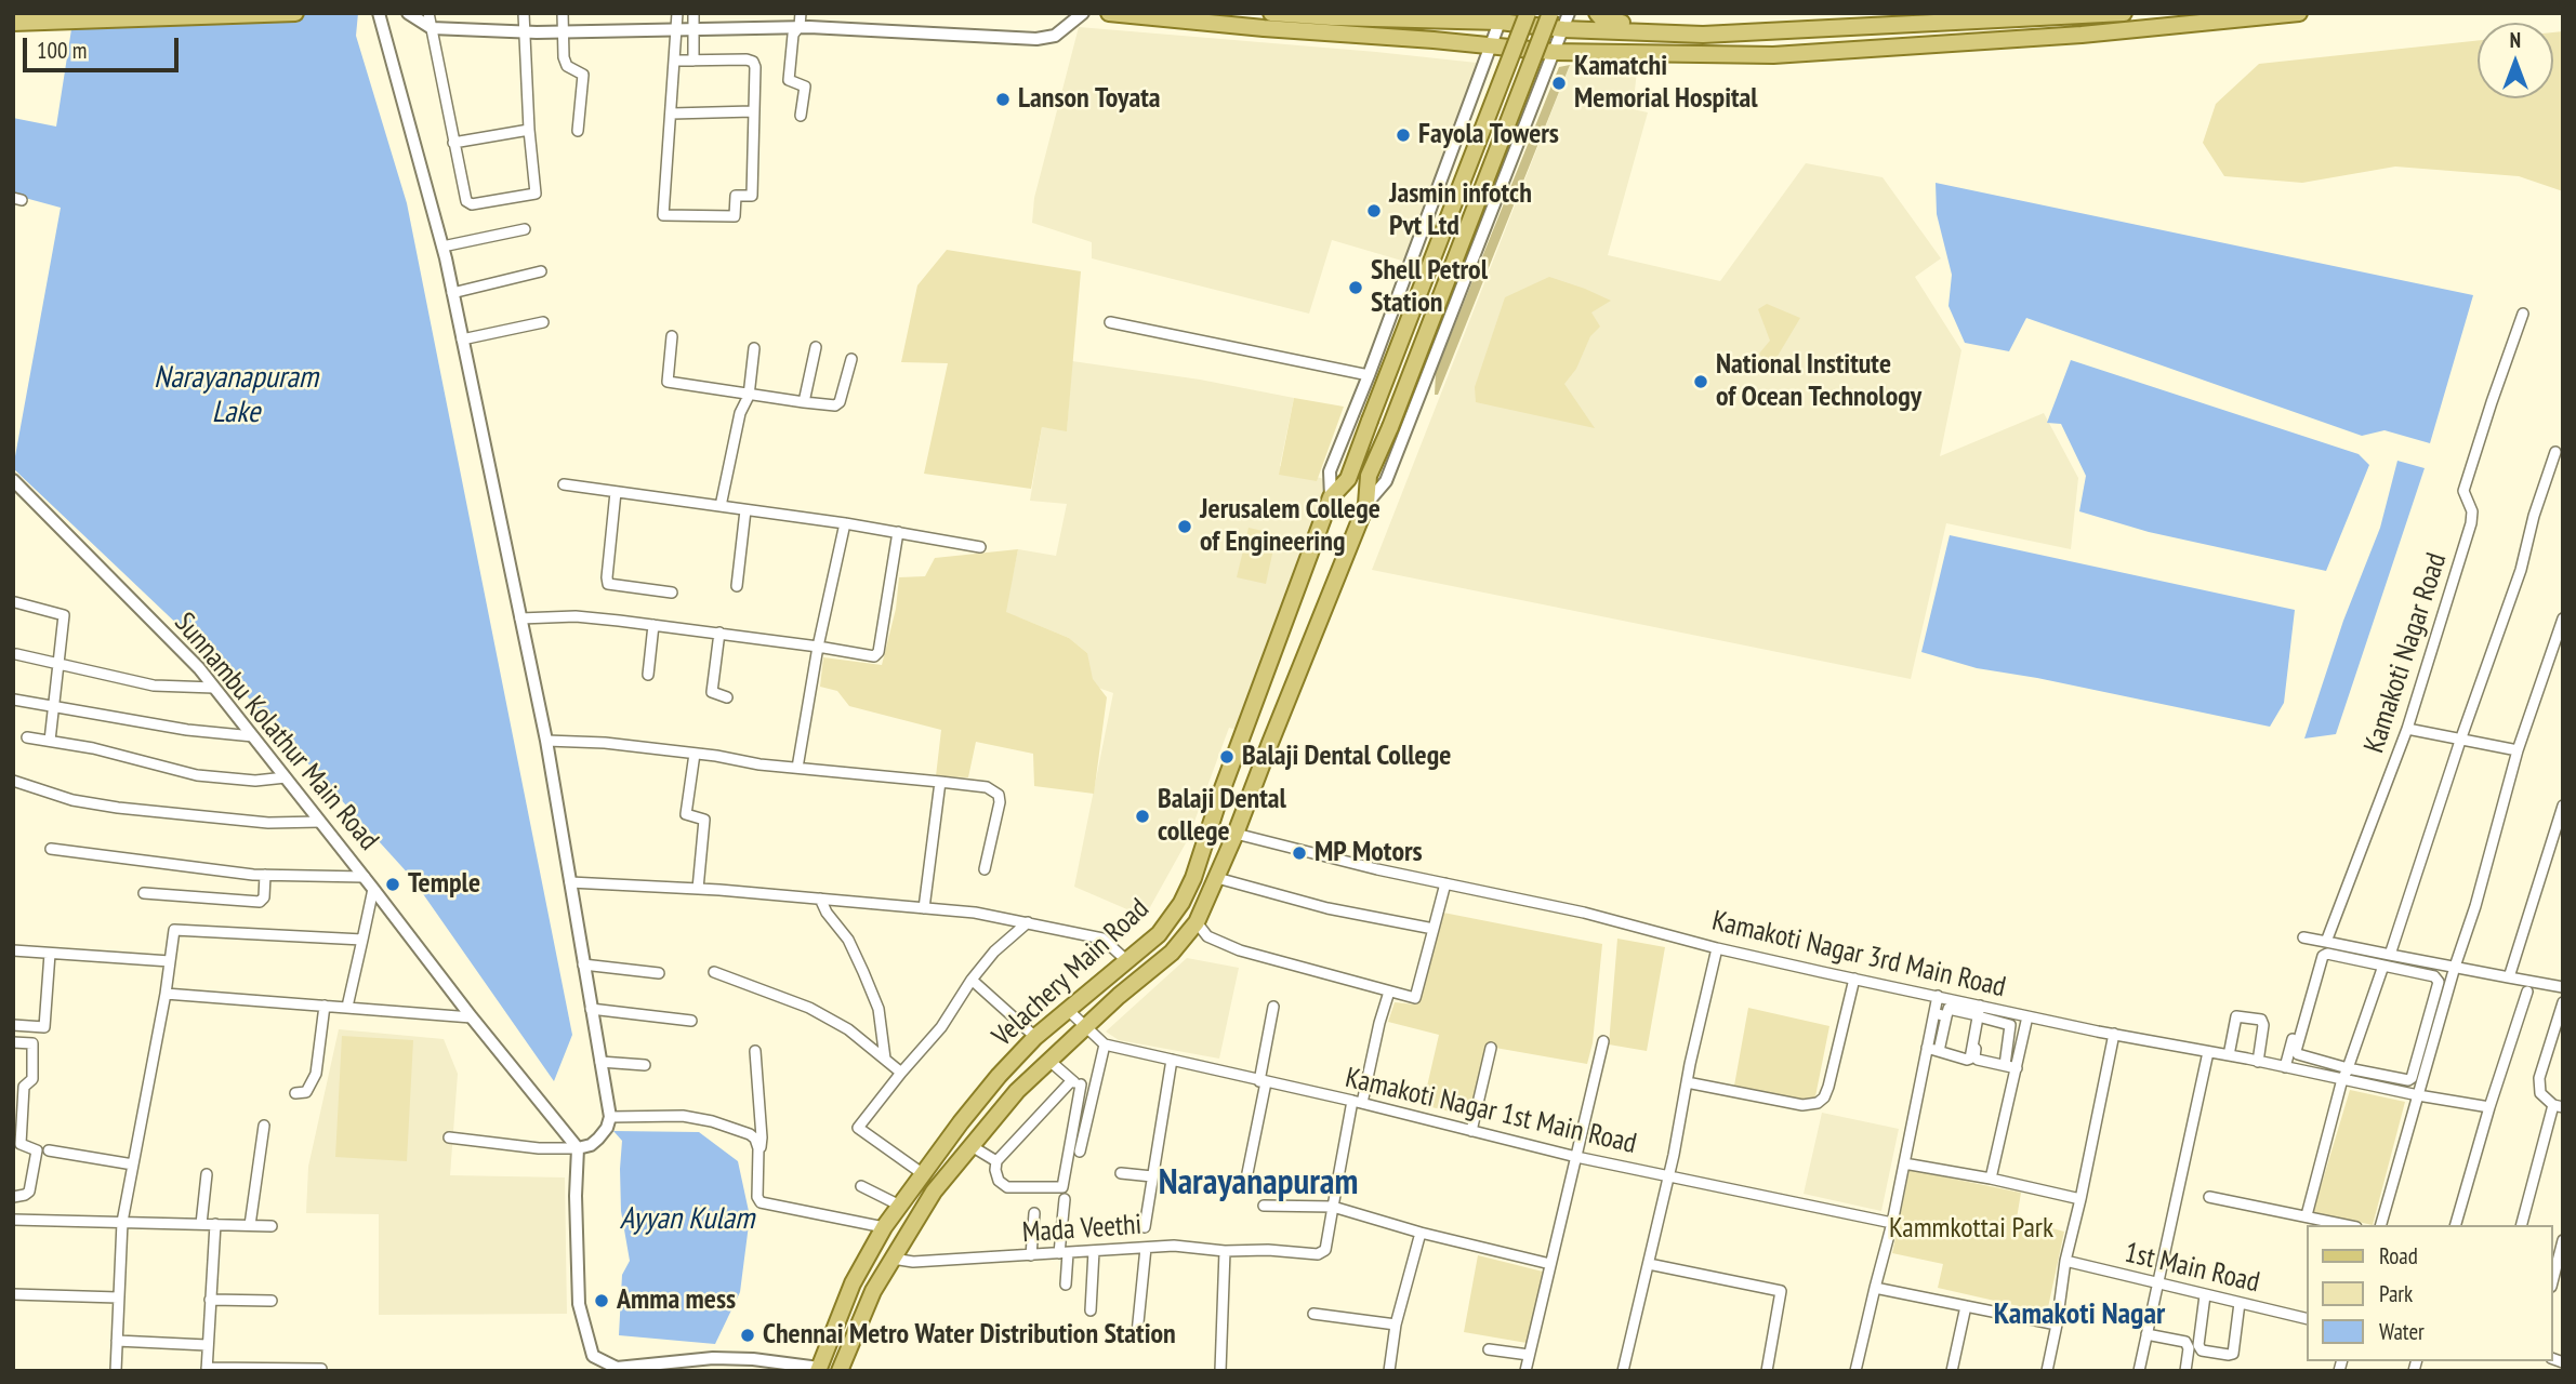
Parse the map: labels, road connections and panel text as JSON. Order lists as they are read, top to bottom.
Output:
{
  "streets": {
    "main road": ["Velachery Main Road"],
    "street": [
      "Kamakoti Nagar Road",
      "Sunnambu Kolathur Main Road",
      "Kamakoti Nagar 3rd Main Road",
      "Kamakoti Nagar 1st Main Road",
      "Mada Veethi",
      "1st Main Road"
    ]
  },
  "crossings": [
    ["Kamakoti Nagar 3rd Main Road", "Velachery Main Road"],
    ["Velachery Main Road", "Kamakoti Nagar 1st Main Road"],
    ["Velachery Main Road", "Mada Veethi"]
  ],
  "districts": ["Narayanapuram", "Kamakoti Nagar"],
  "water": ["Narayanapuram Lake", "Ayyan Kulam"],
  "parks": ["Kammkottai Park"],
  "places": [
    "Kamatchi Memorial Hospital",
    "Lanson Toyata",
    "Fayola Towers",
    "Jasmin infotch Pvt Ltd",
    "Shell Petrol Station",
    "National Institute of Ocean Technology",
    "Jerusalem College of Engineering",
    "Balaji Dental College",
    "Balaji Dental college",
    "MP Motors",
    "Temple",
    "Amma mess",
    "Chennai Metro Water Distribution Station"
  ],
  "legend": ["Road", "Park", "Water"],
  "scale_bar": "100 m",
  "north": "top"
}
